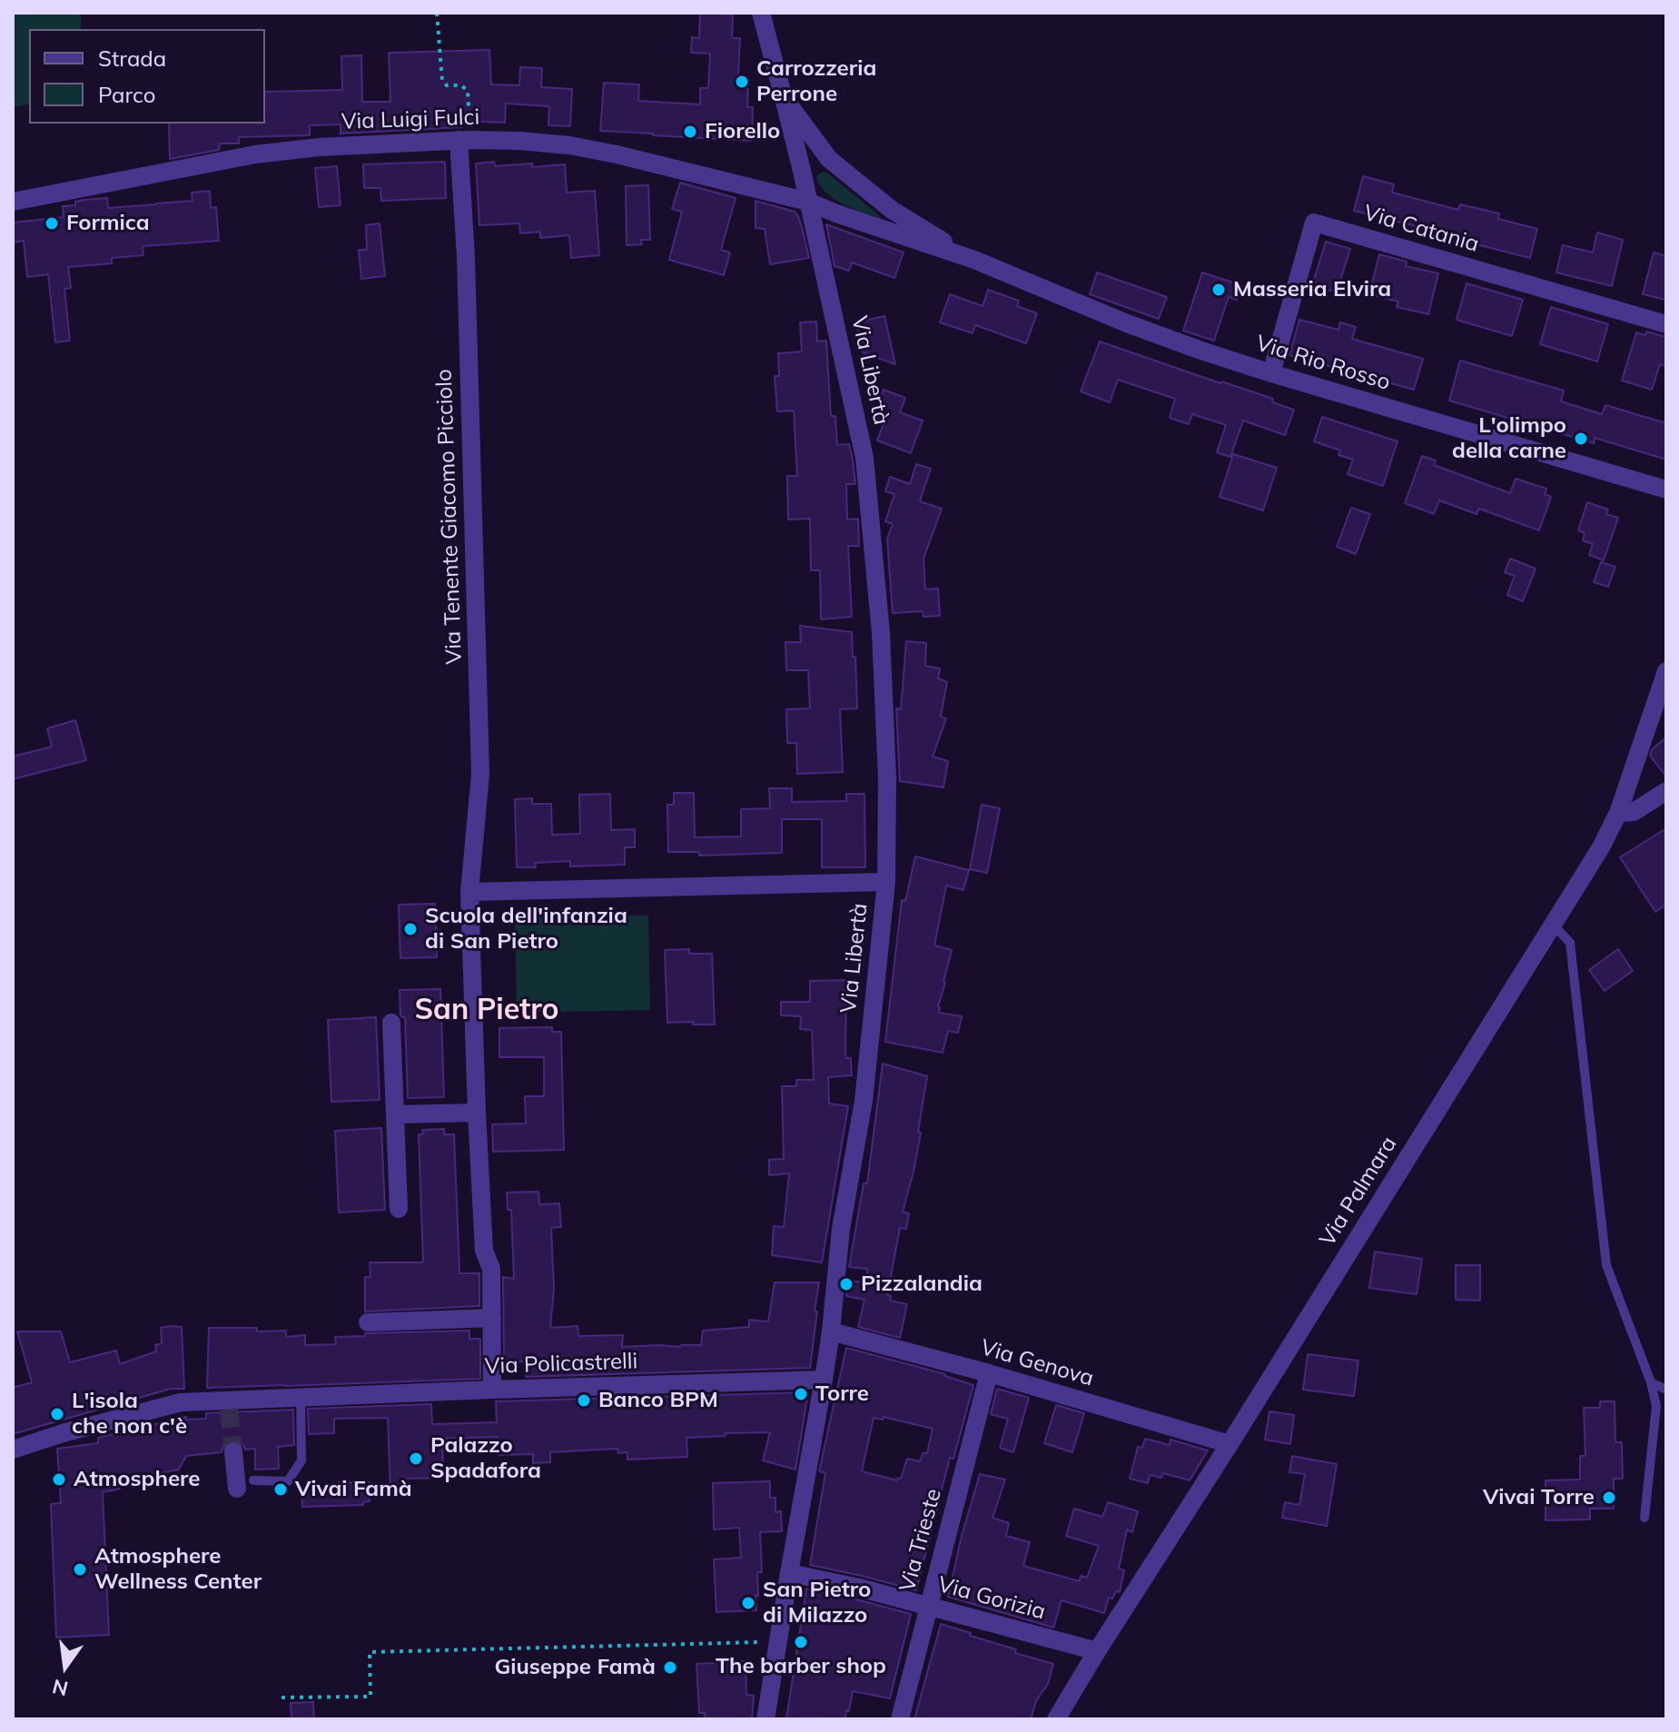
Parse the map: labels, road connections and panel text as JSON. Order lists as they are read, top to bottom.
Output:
{
  "streets": {
    "street": [
      "Via Luigi Fulci",
      "Via Catania",
      "Via Rio Rosso",
      "Via Libertà",
      "Via Tenente Giacomo Picciolo",
      "Via Palmara",
      "Via Genova",
      "Via Policastrelli",
      "Via Trieste",
      "Via Gorizia"
    ]
  },
  "crossings": [
    ["Via Luigi Fulci", "Via Rio Rosso"],
    ["Via Luigi Fulci", "Via Libertà"],
    ["Via Luigi Fulci", "Via Tenente Giacomo Picciolo"],
    ["Via Catania", "Via Rio Rosso"],
    ["Via Libertà", "Via Genova"],
    ["Via Libertà", "Via Policastrelli"],
    ["Via Libertà", "Via Gorizia"],
    ["Via Tenente Giacomo Picciolo", "Via Policastrelli"],
    ["Via Palmara", "Via Genova"],
    ["Via Palmara", "Via Gorizia"],
    ["Via Genova", "Via Trieste"],
    ["Via Trieste", "Via Gorizia"]
  ],
  "districts": ["San Pietro"],
  "places": [
    "Carrozzeria Perrone",
    "Fiorello",
    "Formica",
    "Masseria Elvira",
    "L'olimpo della carne",
    "Scuola dell'infanzia di San Pietro",
    "Pizzalandia",
    "Torre",
    "Banco BPM",
    "L'isola che non c'è",
    "Palazzo Spadafora",
    "Atmosphere",
    "Vivai Famà",
    "Vivai Torre",
    "Atmosphere Wellness Center",
    "San Pietro di Milazzo",
    "The barber shop",
    "Giuseppe Famà"
  ],
  "legend": ["Strada", "Parco"],
  "north": "bottom"
}
